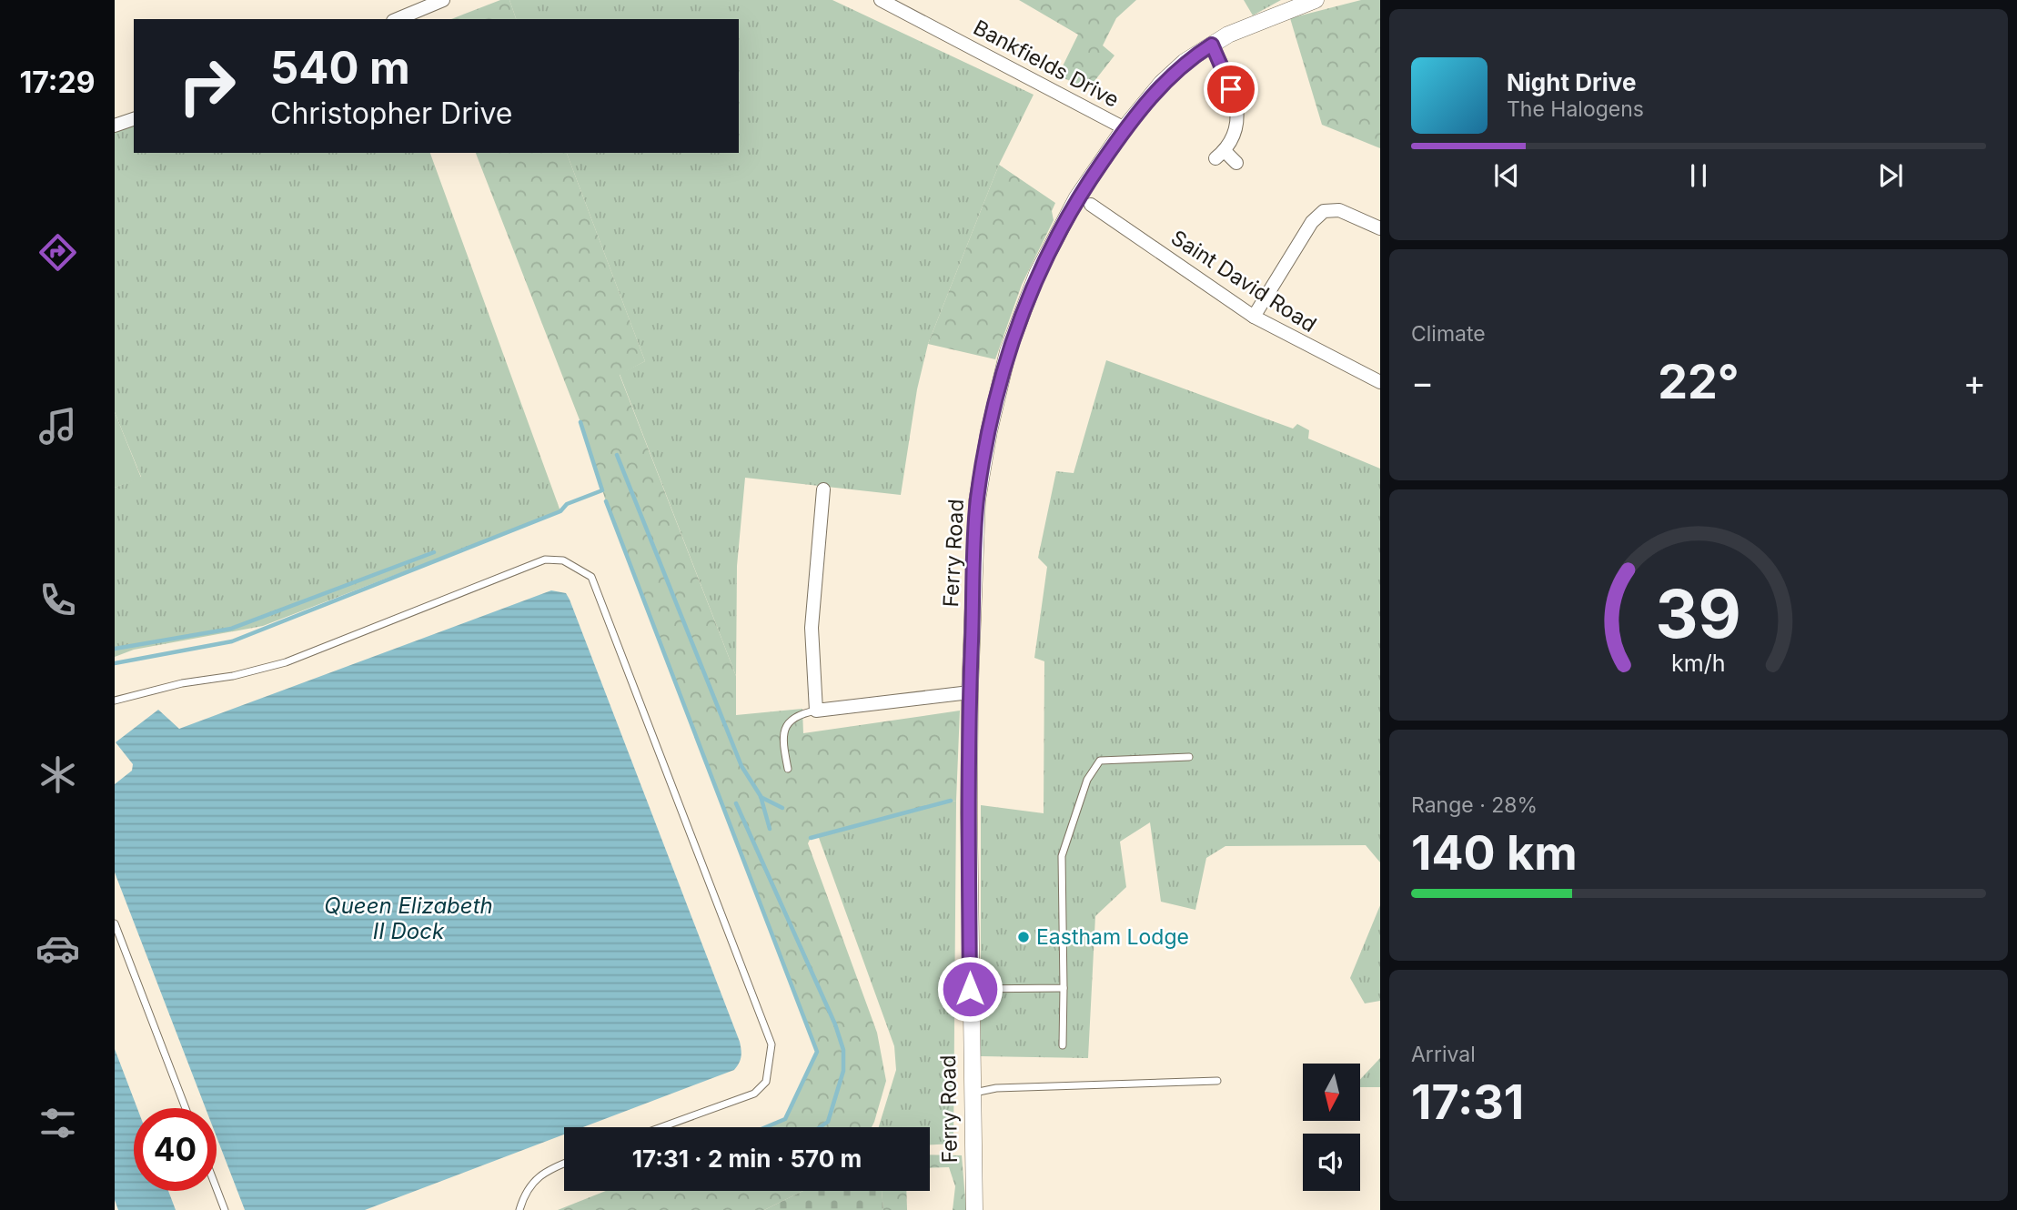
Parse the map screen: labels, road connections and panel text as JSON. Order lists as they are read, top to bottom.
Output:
{
  "streets": {
    "street": ["Bankfields Drive", "Saint David Road", "Ferry Road"]
  },
  "crossings": [
    ["Bankfields Drive", "Ferry Road"]
  ],
  "water": ["Queen Elizabeth II Dock"],
  "places": ["Eastham Lodge"],
  "north": "bottom",
  "page": {
    "tabs": "17:29",
    "turn": ["540 m", "Christopher Drive"],
    "song": ["Night Drive", "The Halogens"],
    "tile": [
      "Climate",
      ["Range · 28%", "140 km"],
      ["Arrival", "17:31"]
    ],
    "heat": ["−", "22°", "+"],
    "limit": "40",
    "trip": "17:31 · 2 min · 570 m",
    "gauge": ["39", "km/h"]
  }
}
